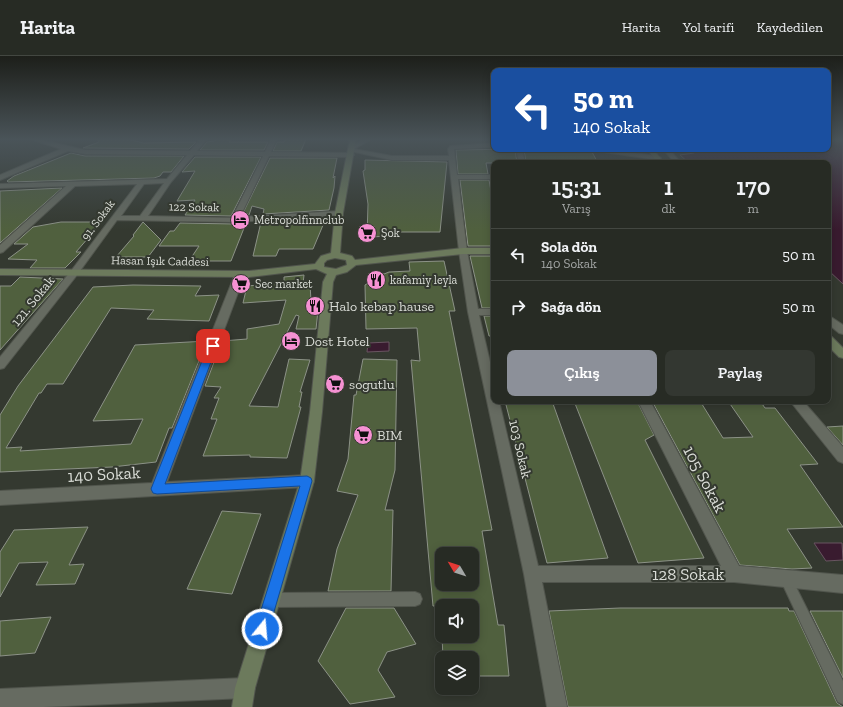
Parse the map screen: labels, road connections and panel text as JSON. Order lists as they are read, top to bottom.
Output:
{
  "streets": {
    "street": [
      "122 Sokak",
      "91. Sokak",
      "Hasan Işık Caddesi",
      "121. Sokak",
      "103 Sokak",
      "140 Sokak",
      "105 Sokak",
      "128 Sokak"
    ]
  },
  "crossings": [
    ["122 Sokak", "91. Sokak"],
    ["91. Sokak", "Hasan Işık Caddesi"],
    ["91. Sokak", "121. Sokak"],
    ["Hasan Işık Caddesi", "121. Sokak"],
    ["103 Sokak", "128 Sokak"],
    ["105 Sokak", "128 Sokak"]
  ],
  "places": {
    "hotel": ["Metropolfinnclub", "Dost Hotel"],
    "supermarket": [
      "Şok",
      "Sec market",
      "sogutlu",
      "BIM"
    ],
    "restaurant": ["kafamiy leyla", "Halo kebap hause"]
  },
  "north": "top left",
  "page": {
    "header": "Harita",
    "nav": ["Harita", "Yol tarifi", "Kaydedilen"],
    "turn": ["50 m", "140 Sokak"],
    "eta": [
      "15:31",
      "Varış",
      "1",
      "dk",
      "170",
      "m"
    ],
    "list": [
      {
        "name": "Sola dön",
        "note": "140 Sokak",
        "value": "50 m"
      },
      {
        "name": "Sağa dön",
        "value": "50 m"
      }
    ],
    "buttons": ["Çıkış", "Paylaş"]
  }
}
